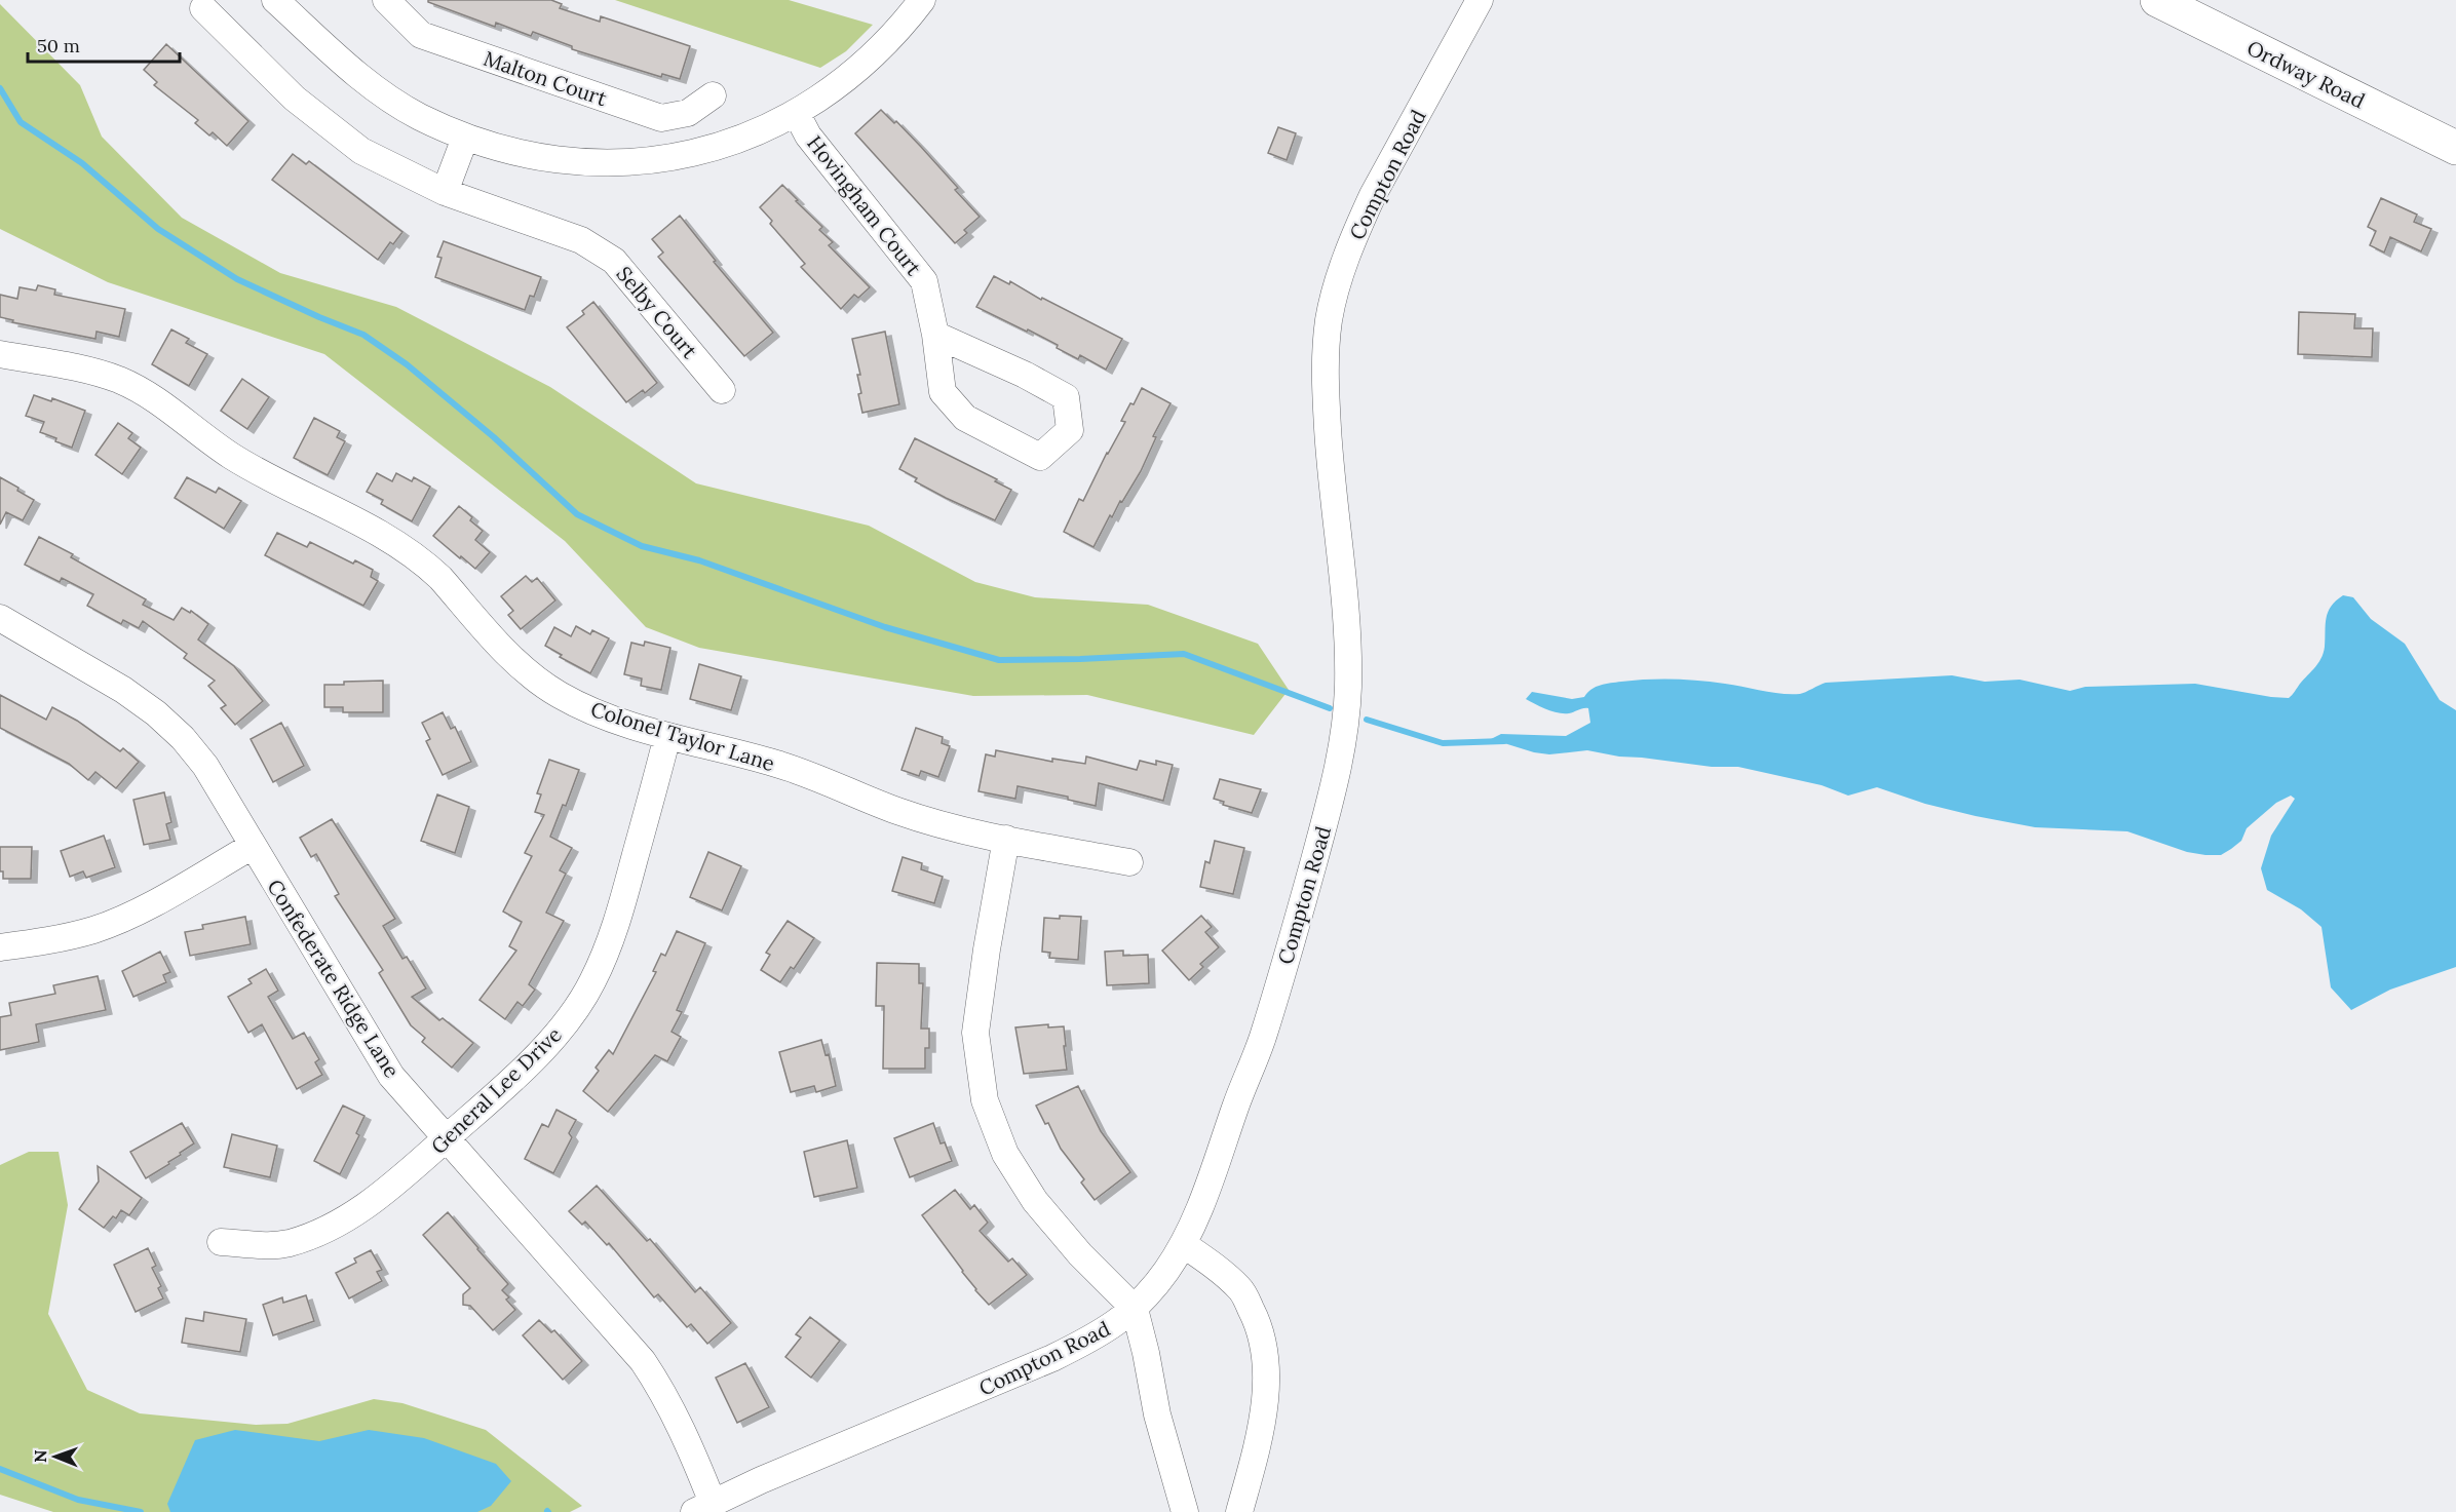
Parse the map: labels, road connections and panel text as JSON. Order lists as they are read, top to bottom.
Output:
{
  "streets": {
    "main road": ["Ordway Road"],
    "street": [
      "Malton Court",
      "Compton Road",
      "Hovingham Court",
      "Selby Court",
      "Colonel Taylor Lane",
      "Confederate Ridge Lane",
      "General Lee Drive"
    ]
  },
  "crossings": [
    ["Compton Road", "Confederate Ridge Lane"],
    ["Colonel Taylor Lane", "General Lee Drive"],
    ["Confederate Ridge Lane", "General Lee Drive"]
  ],
  "scale_bar": "50 m",
  "north": "left"
}
